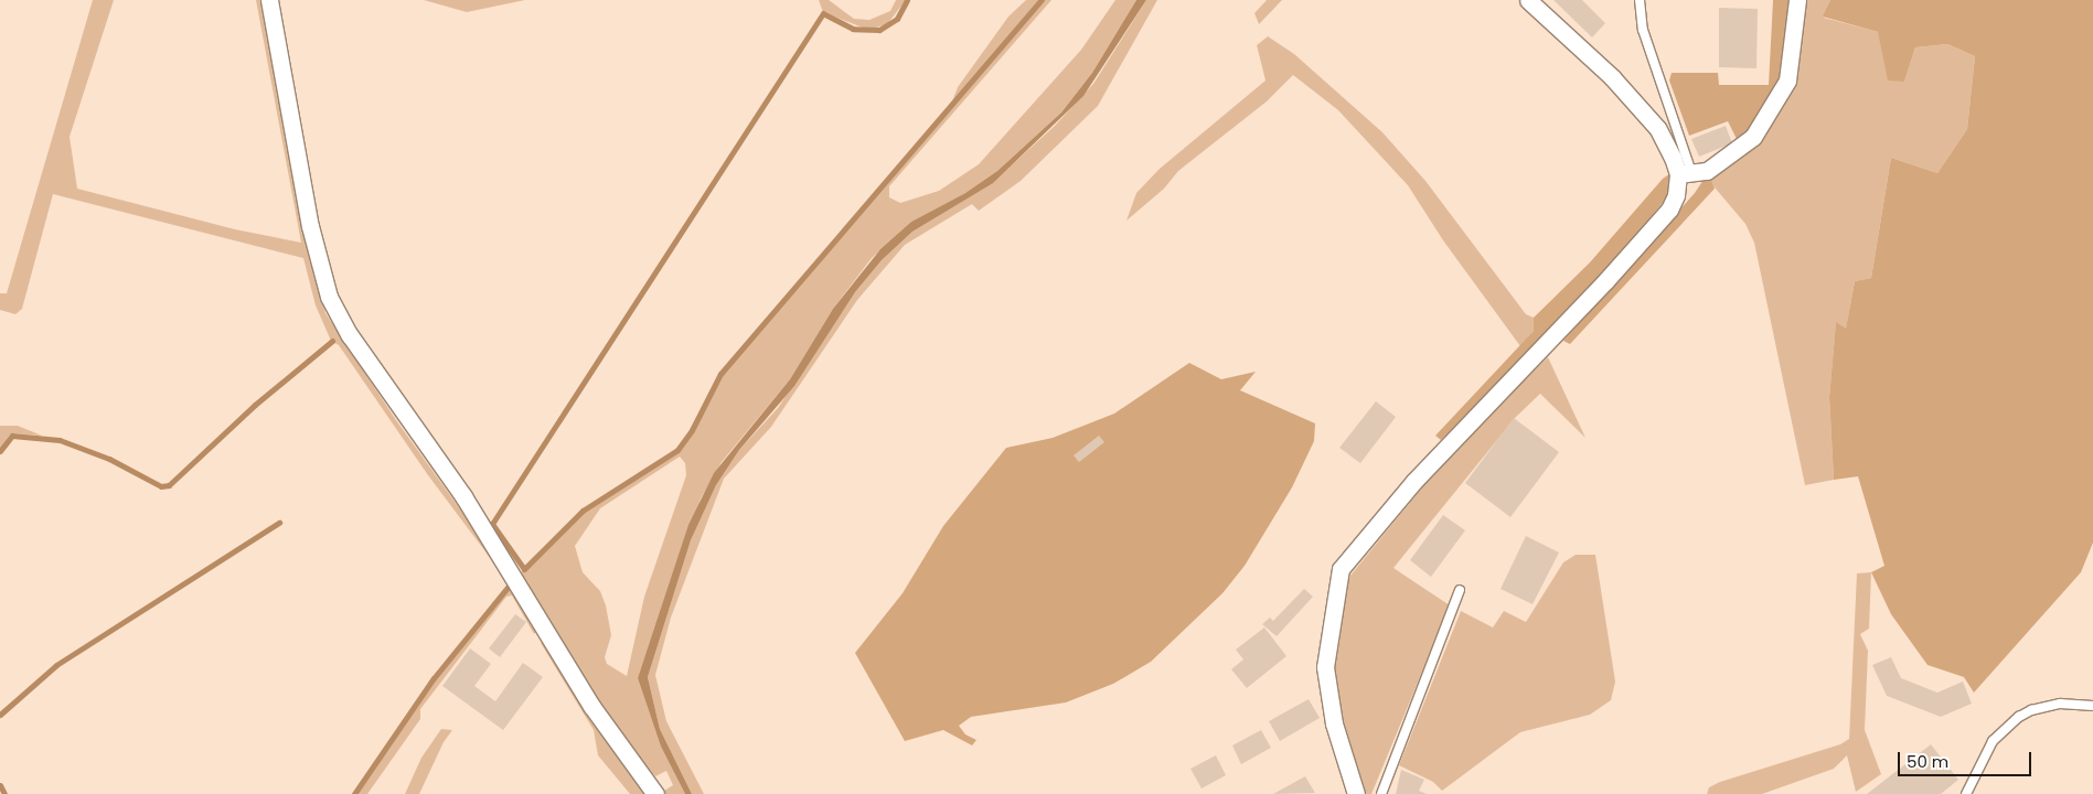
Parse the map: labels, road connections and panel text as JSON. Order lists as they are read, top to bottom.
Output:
{
  "scale_bar": "50 m"
}
